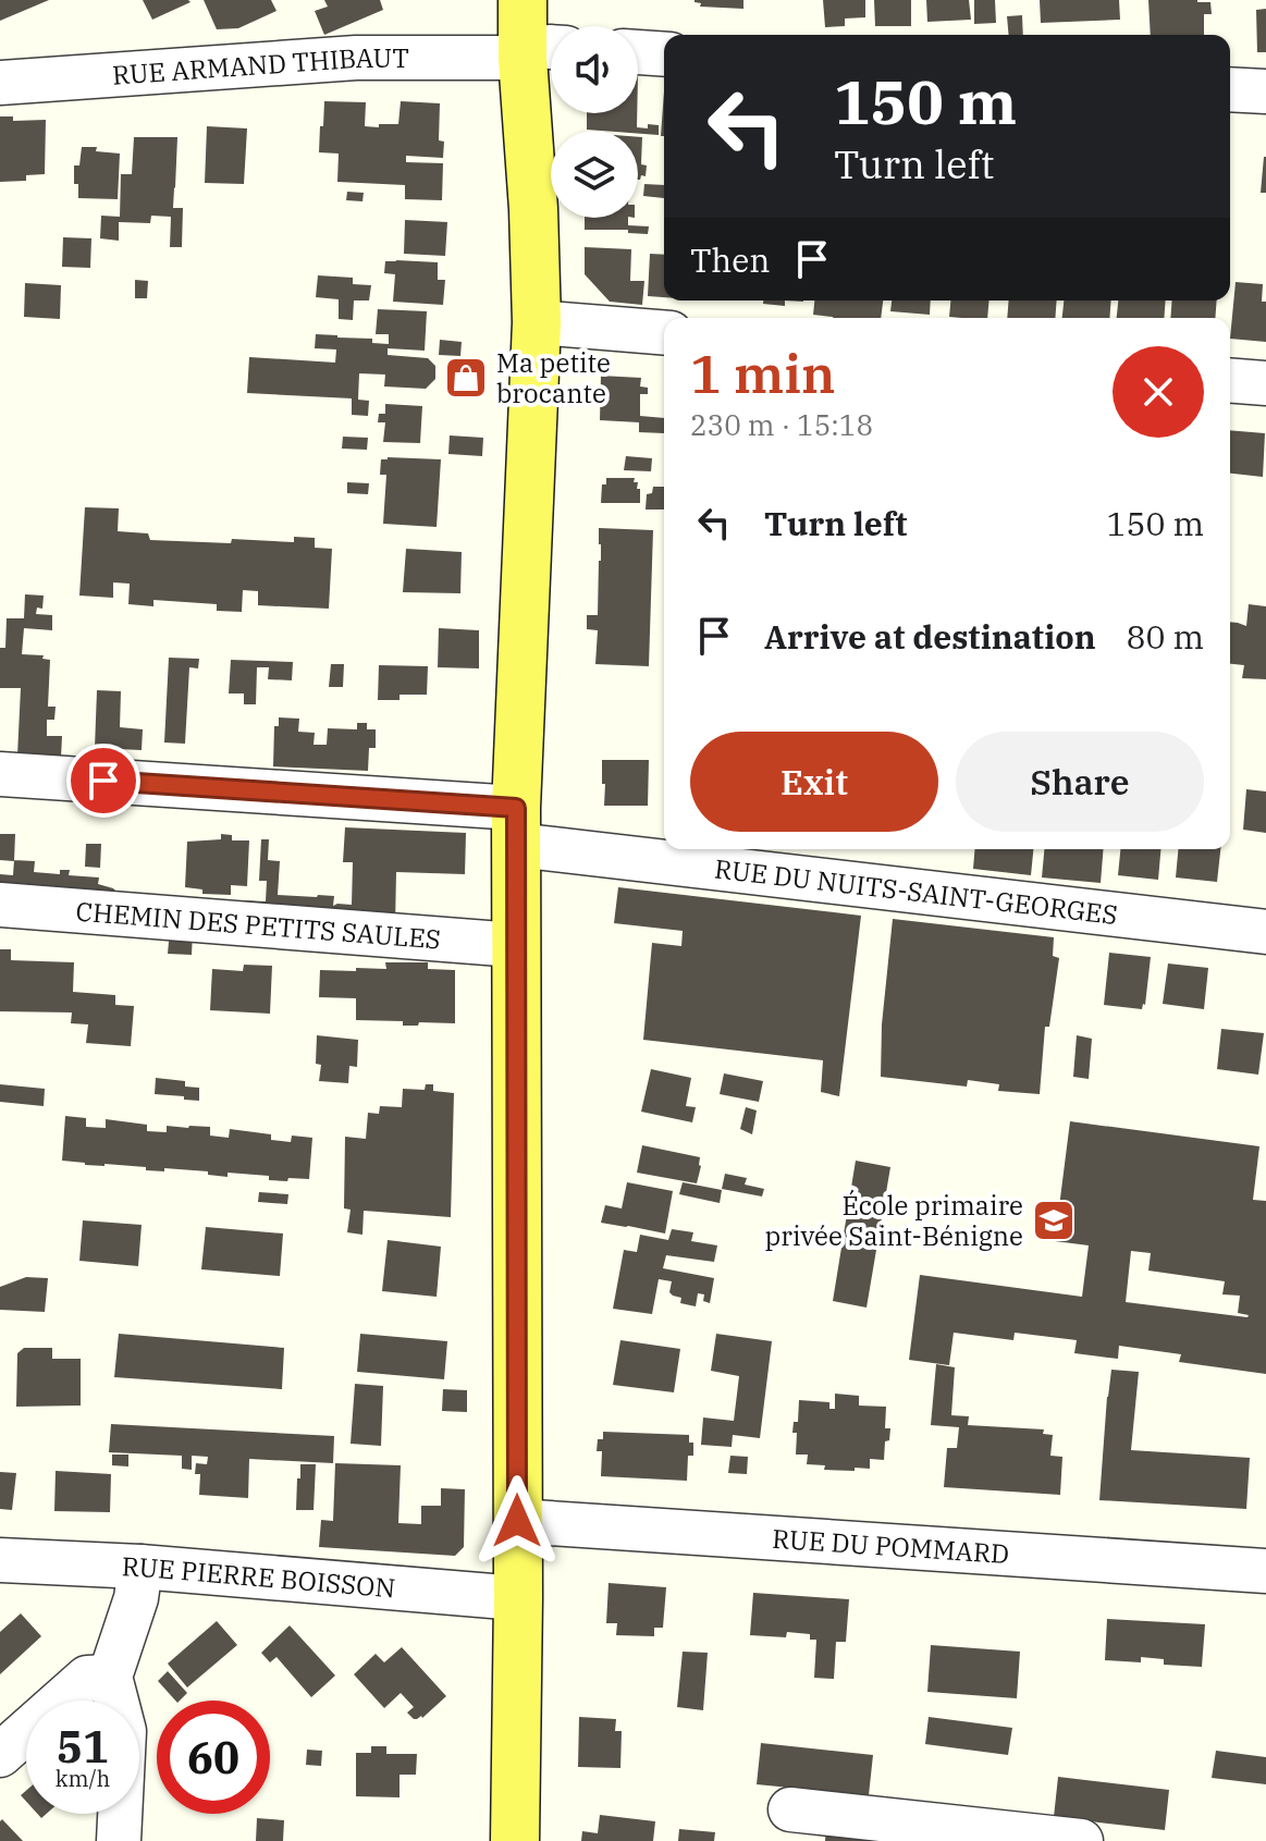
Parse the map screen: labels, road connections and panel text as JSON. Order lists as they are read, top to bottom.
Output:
{
  "streets": {
    "street": [
      "RUE ARMAND THIBAUT",
      "RUE DU NUITS-SAINT-GEORGES",
      "CHEMIN DES PETITS SAULES",
      "RUE DU POMMARD",
      "RUE PIERRE BOISSON"
    ]
  },
  "places": {
    "shop": ["Ma petite brocante"],
    "school or university": ["École primaire privée Saint-Bénigne"]
  },
  "page": {
    "turn": ["150 m", "Turn left"],
    "then": "Then",
    "heading": ["1 min", "230 m · 15:18"],
    "list": [
      {
        "name": "Turn left",
        "value": "150 m"
      },
      {
        "name": "Arrive at destination",
        "value": "80 m"
      }
    ],
    "buttons": ["Exit", "Share"],
    "speed": "51 km/h",
    "limit": "60"
  }
}
